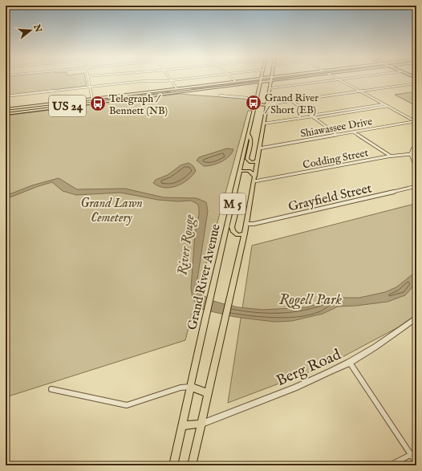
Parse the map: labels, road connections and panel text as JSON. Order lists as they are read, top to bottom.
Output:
{
  "streets": {
    "main road": ["US 24", "M 5", "Grand River Avenue"],
    "street": [
      "Shiawassee Drive",
      "Codding Street",
      "Grayfield Street",
      "Berg Road"
    ]
  },
  "crossings": [
    ["US 24", "M 5"],
    ["US 24", "Grand River Avenue"],
    ["Shiawassee Drive", "M 5"],
    ["Codding Street", "M 5"],
    ["Grayfield Street", "M 5"],
    ["M 5", "Berg Road"]
  ],
  "water": ["River Rouge"],
  "parks": ["Grand Lawn Cemetery", "Rogell Park"],
  "places": {
    "bus stop": ["Grand River / Short (EB)", "Telegraph / Bennett (NB)"]
  },
  "north": "right"
}
